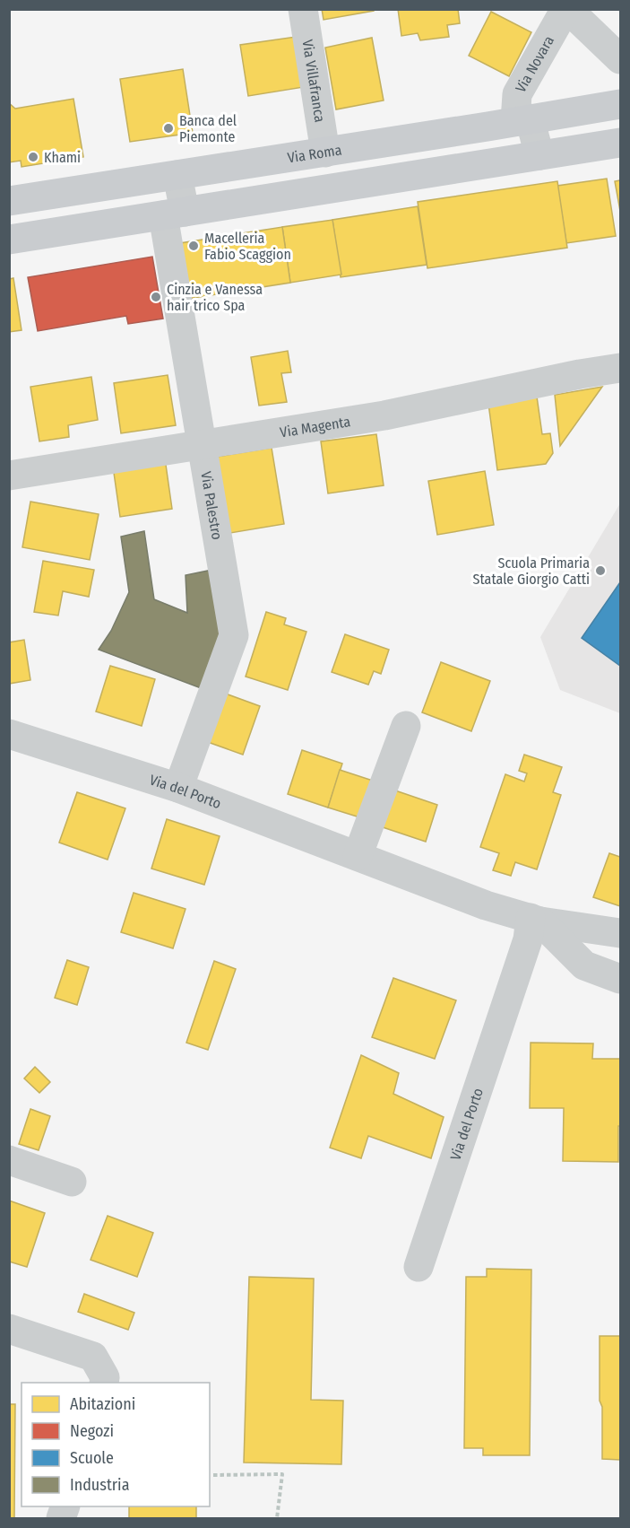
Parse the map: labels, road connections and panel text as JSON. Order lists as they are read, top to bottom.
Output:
{
  "streets": {
    "main road": ["Via Roma"],
    "street": [
      "Via Novara",
      "Via Villafranca",
      "Via Magenta",
      "Via Palestro",
      "Via del Porto"
    ]
  },
  "crossings": [
    ["Via Novara", "Via Roma"],
    ["Via Villafranca", "Via Roma"],
    ["Via Roma", "Via Palestro"],
    ["Via Magenta", "Via Palestro"],
    ["Via Palestro", "Via del Porto"]
  ],
  "places": [
    "Banca del Piemonte",
    "Khami",
    "Macelleria Fabio Scaggion",
    "Cinzia e Vanessa hair trico Spa",
    "Scuola Primaria Statale Giorgio Catti"
  ],
  "legend": [
    "Abitazioni",
    "Negozi",
    "Scuole",
    "Industria"
  ]
}
